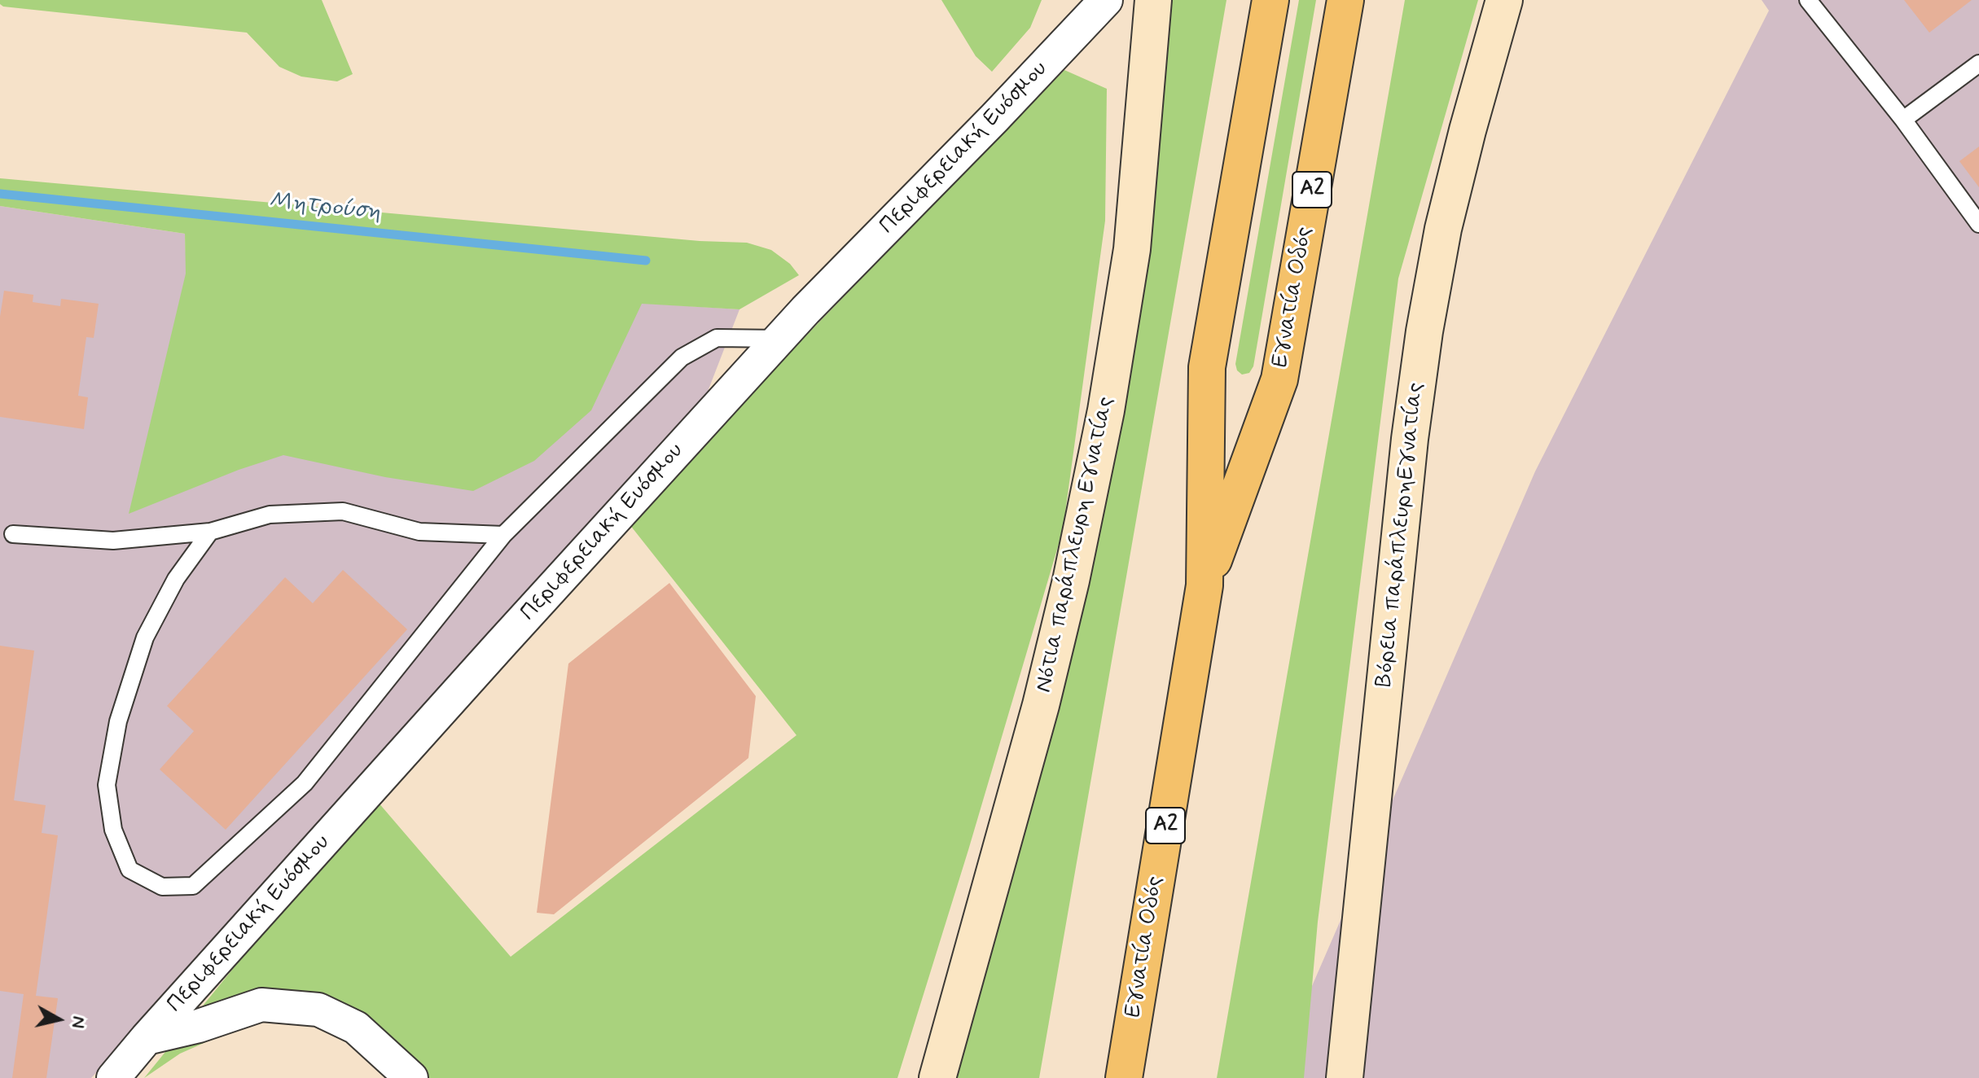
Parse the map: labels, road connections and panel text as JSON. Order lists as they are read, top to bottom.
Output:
{
  "streets": {
    "highway": ["Α2", "Εγνατία Οδός"],
    "street": ["Περιφερειακή Ευόσμου", "Βόρεια παράπλευρηΕγνατίας", "Νότια παράπλευρη Εγνατίας"]
  },
  "water": ["Μητρούση"],
  "north": "right"
}
